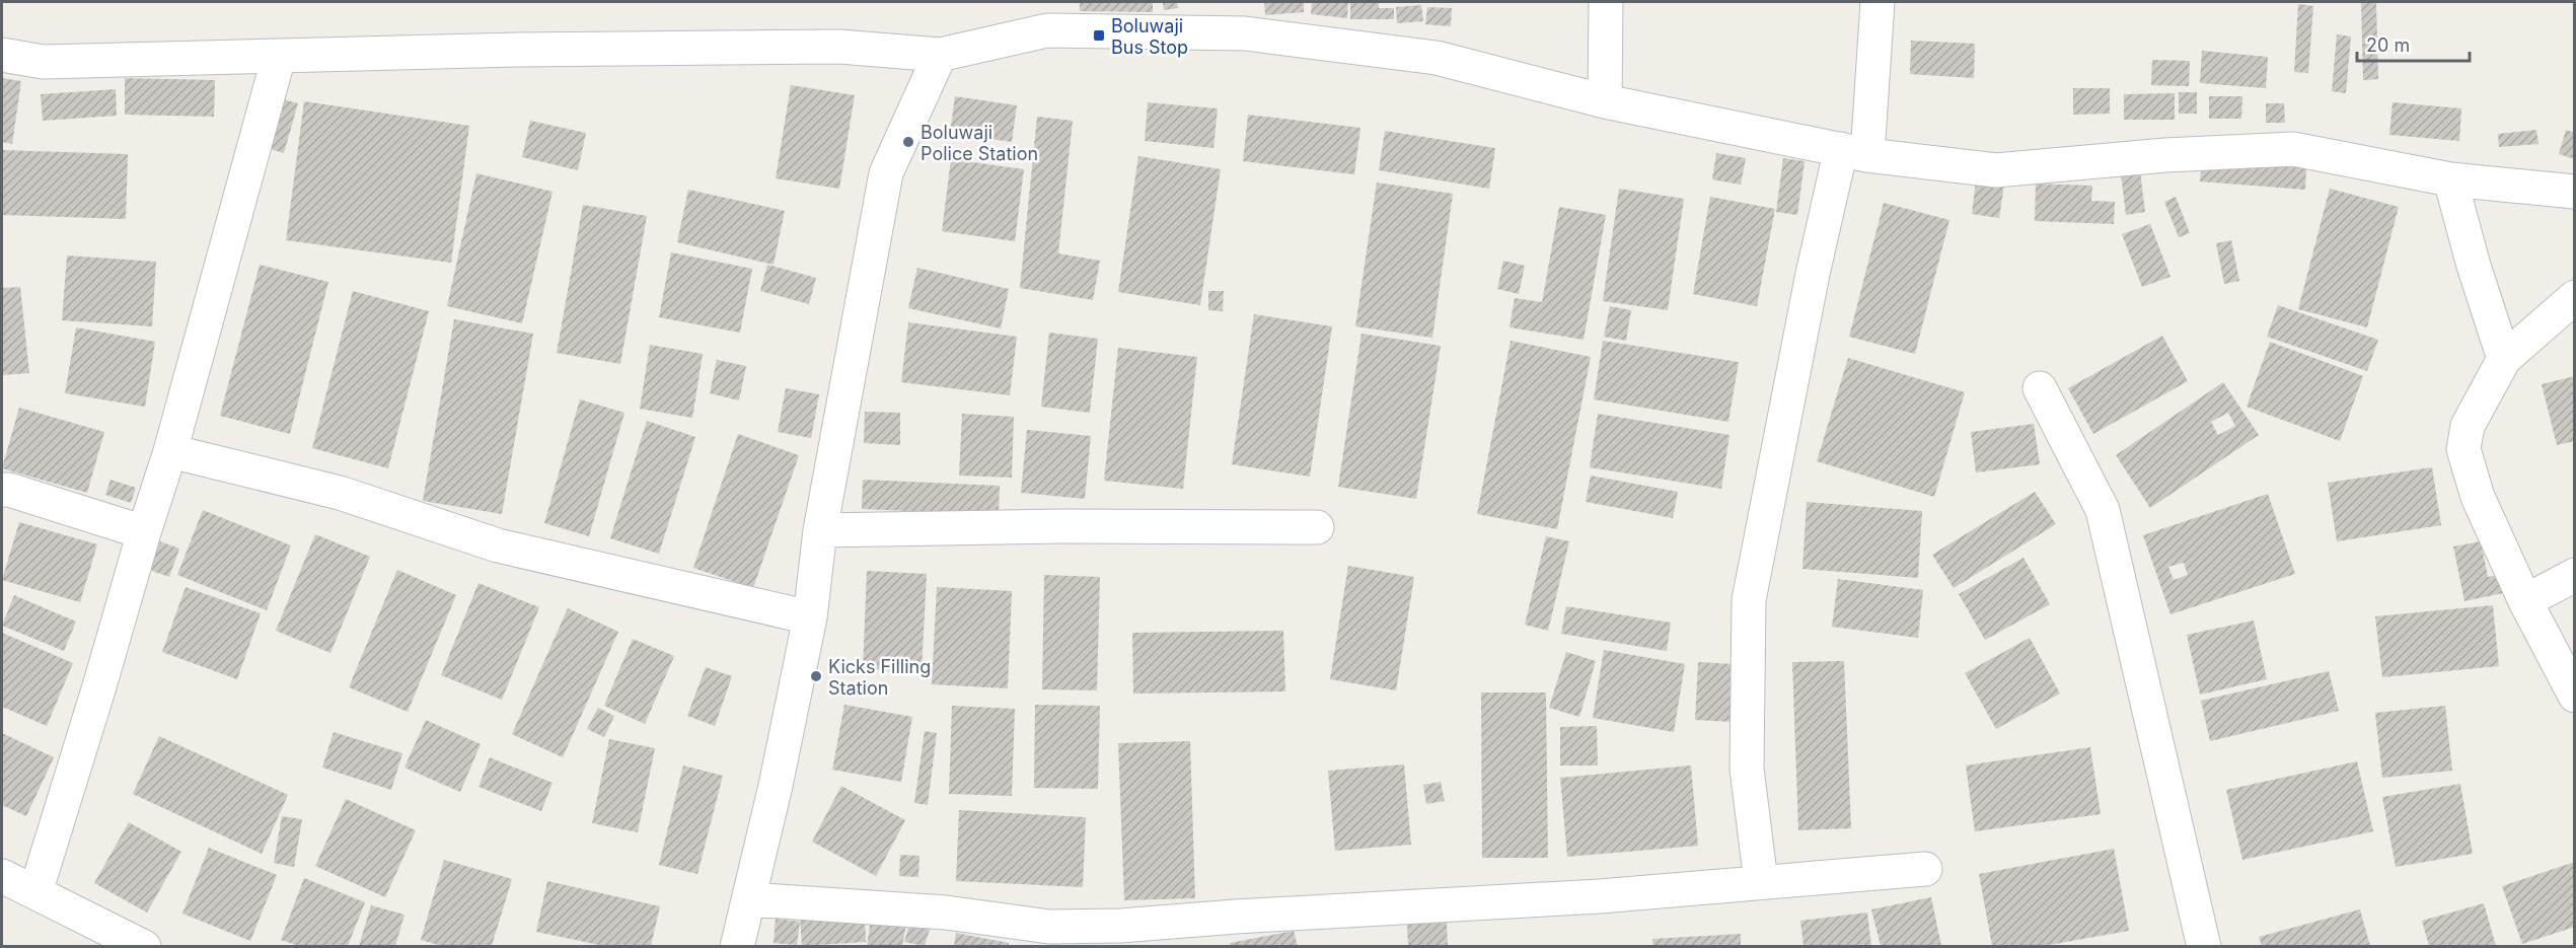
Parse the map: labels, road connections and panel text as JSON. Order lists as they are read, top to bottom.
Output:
{
  "places": {
    "transit": ["Boluwaji Bus Stop"],
    "other": ["Boluwaji Police Station", "Kicks Filling Station"]
  },
  "scale_bar": "20 m"
}
